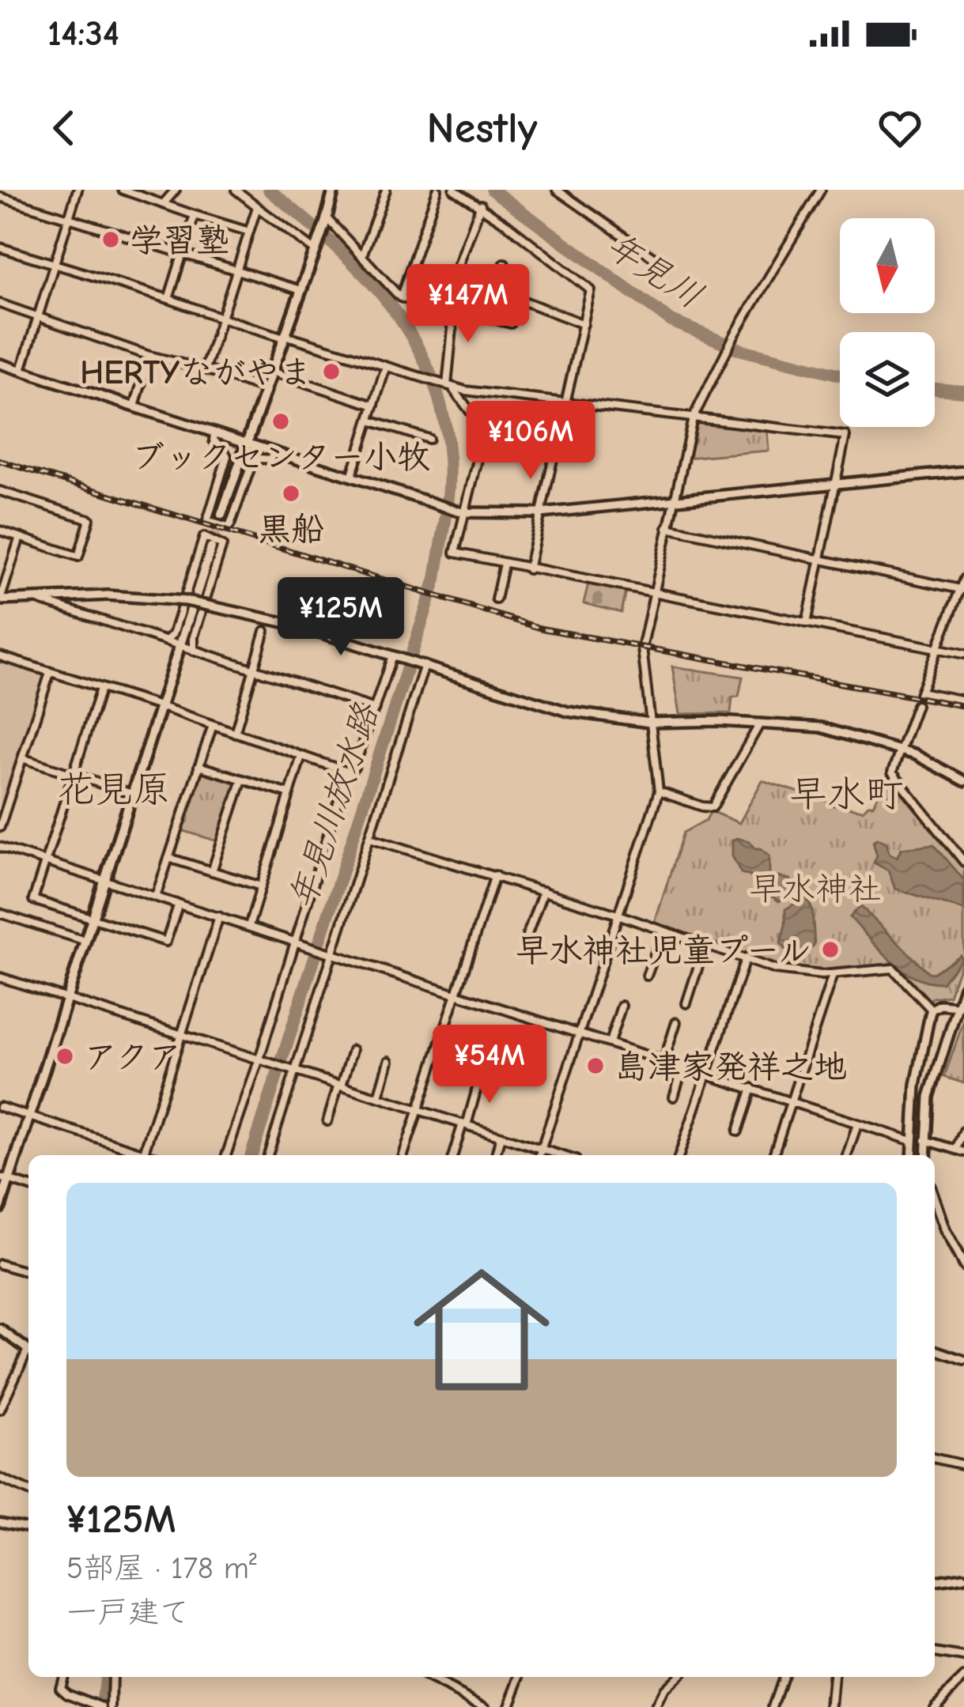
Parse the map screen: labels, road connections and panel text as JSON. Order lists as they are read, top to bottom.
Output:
{
  "districts": ["花見原", "早水町"],
  "water": ["年見川", "年見川放水路"],
  "parks": ["早水神社"],
  "places": [
    "学習塾",
    "HERTYながやま",
    "ブックセンター小牧",
    "黒船",
    "早水神社児童プール",
    "アクア",
    "島津家発祥之地"
  ],
  "north": "bottom",
  "page": {
    "status": "14:34",
    "header": "Nestly",
    "price": [
      "¥147M",
      "¥106M",
      "¥125M",
      "¥54M"
    ],
    "list": [
      {
        "name": "¥125M",
        "note": "5部屋 · 178 m² · 一戸建て"
      }
    ]
  }
}
